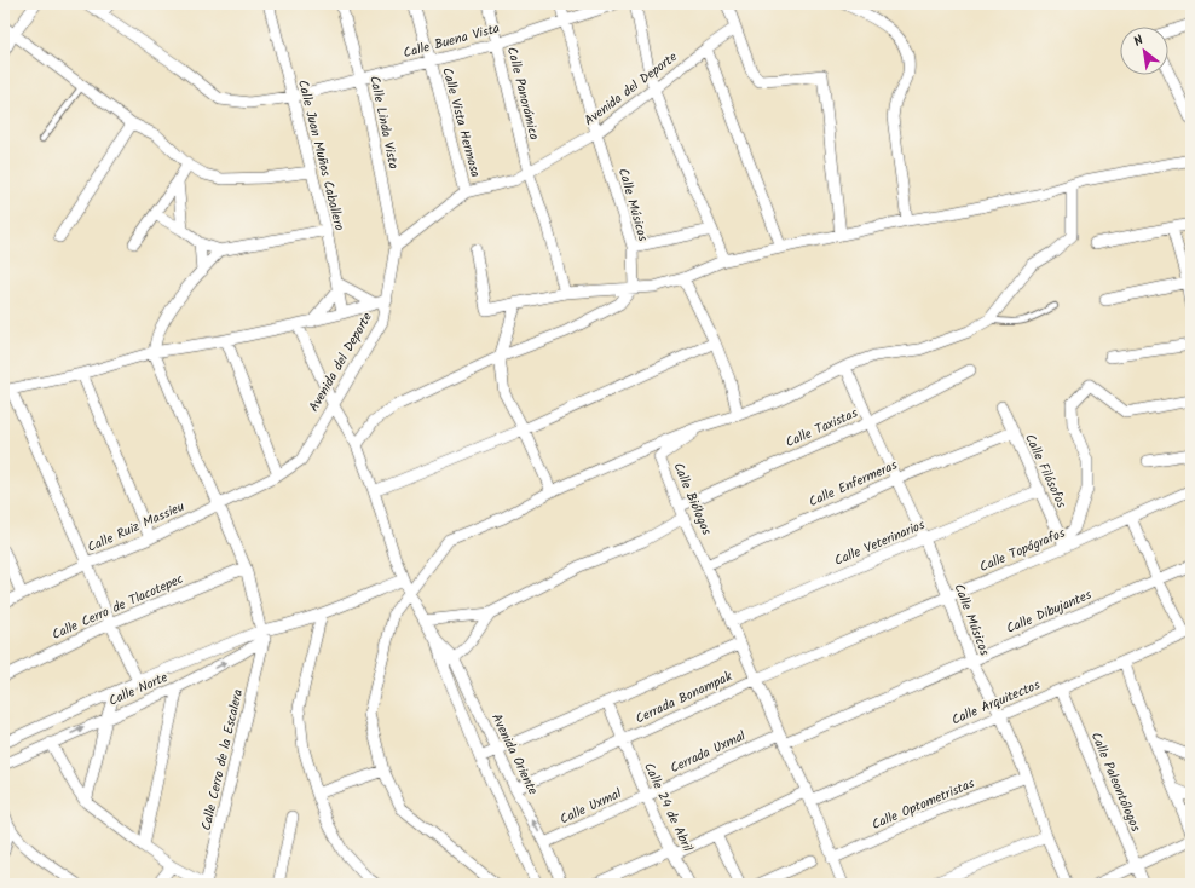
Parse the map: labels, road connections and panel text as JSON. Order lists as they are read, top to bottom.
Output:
{
  "streets": {
    "street": [
      "Calle Buena Vista",
      "Avenida del Deporte",
      "Calle Panorámica",
      "Calle Linda Vista",
      "Calle Vista Hermosa",
      "Calle Juan Muños Caballero",
      "Calle Músicos",
      "Calle Taxistas",
      "Calle Filósofos",
      "Calle Enfermeras",
      "Calle Biólogos",
      "Calle Ruiz Massieu",
      "Calle Veterinarios",
      "Calle Topógrafos",
      "Calle Cerro de Tlacotepec",
      "Calle Dibujantes",
      "Calle Norte",
      "Cerrada Bonampak",
      "Calle Arquitectos",
      "Cerrada Uxmal",
      "Avenida Oriente",
      "Calle Cerro de la Escalera",
      "Calle Paleontólogos",
      "Calle Optometristas",
      "Calle Uxmal",
      "Calle 24 de Abril"
    ]
  },
  "crossings": [
    ["Calle Buena Vista", "Calle Panorámica"],
    ["Calle Buena Vista", "Calle Linda Vista"],
    ["Calle Buena Vista", "Calle Vista Hermosa"],
    ["Calle Buena Vista", "Calle Juan Muños Caballero"],
    ["Calle Buena Vista", "Calle Músicos"],
    ["Avenida del Deporte", "Calle Panorámica"],
    ["Avenida del Deporte", "Calle Linda Vista"],
    ["Avenida del Deporte", "Calle Vista Hermosa"],
    ["Avenida del Deporte", "Calle Músicos"],
    ["Avenida del Deporte", "Calle Ruiz Massieu"],
    ["Avenida del Deporte", "Avenida Oriente"],
    ["Calle Músicos", "Calle Taxistas"],
    ["Calle Músicos", "Calle Enfermeras"],
    ["Calle Músicos", "Calle Biólogos"],
    ["Calle Músicos", "Calle Veterinarios"],
    ["Calle Músicos", "Calle Topógrafos"],
    ["Calle Músicos", "Calle Dibujantes"],
    ["Calle Músicos", "Calle Arquitectos"],
    ["Calle Músicos", "Calle Optometristas"],
    ["Calle Taxistas", "Calle Biólogos"],
    ["Calle Filósofos", "Calle Enfermeras"],
    ["Calle Filósofos", "Calle Veterinarios"],
    ["Calle Filósofos", "Calle Topógrafos"],
    ["Calle Enfermeras", "Calle Biólogos"],
    ["Calle Biólogos", "Calle Veterinarios"],
    ["Calle Biólogos", "Calle Topógrafos"],
    ["Calle Biólogos", "Calle Dibujantes"],
    ["Calle Biólogos", "Cerrada Bonampak"],
    ["Calle Biólogos", "Calle Arquitectos"],
    ["Calle Biólogos", "Cerrada Uxmal"],
    ["Calle Biólogos", "Calle Optometristas"],
    ["Calle Topógrafos", "Cerrada Bonampak"],
    ["Calle Dibujantes", "Cerrada Uxmal"],
    ["Calle Norte", "Avenida Oriente"],
    ["Calle Norte", "Calle Cerro de la Escalera"],
    ["Cerrada Bonampak", "Avenida Oriente"],
    ["Cerrada Bonampak", "Calle 24 de Abril"],
    ["Calle Arquitectos", "Calle Paleontólogos"],
    ["Calle Arquitectos", "Calle 24 de Abril"],
    ["Cerrada Uxmal", "Calle Uxmal"],
    ["Cerrada Uxmal", "Calle 24 de Abril"],
    ["Avenida Oriente", "Calle Uxmal"],
    ["Calle Uxmal", "Calle 24 de Abril"]
  ],
  "north": "top left"
}
